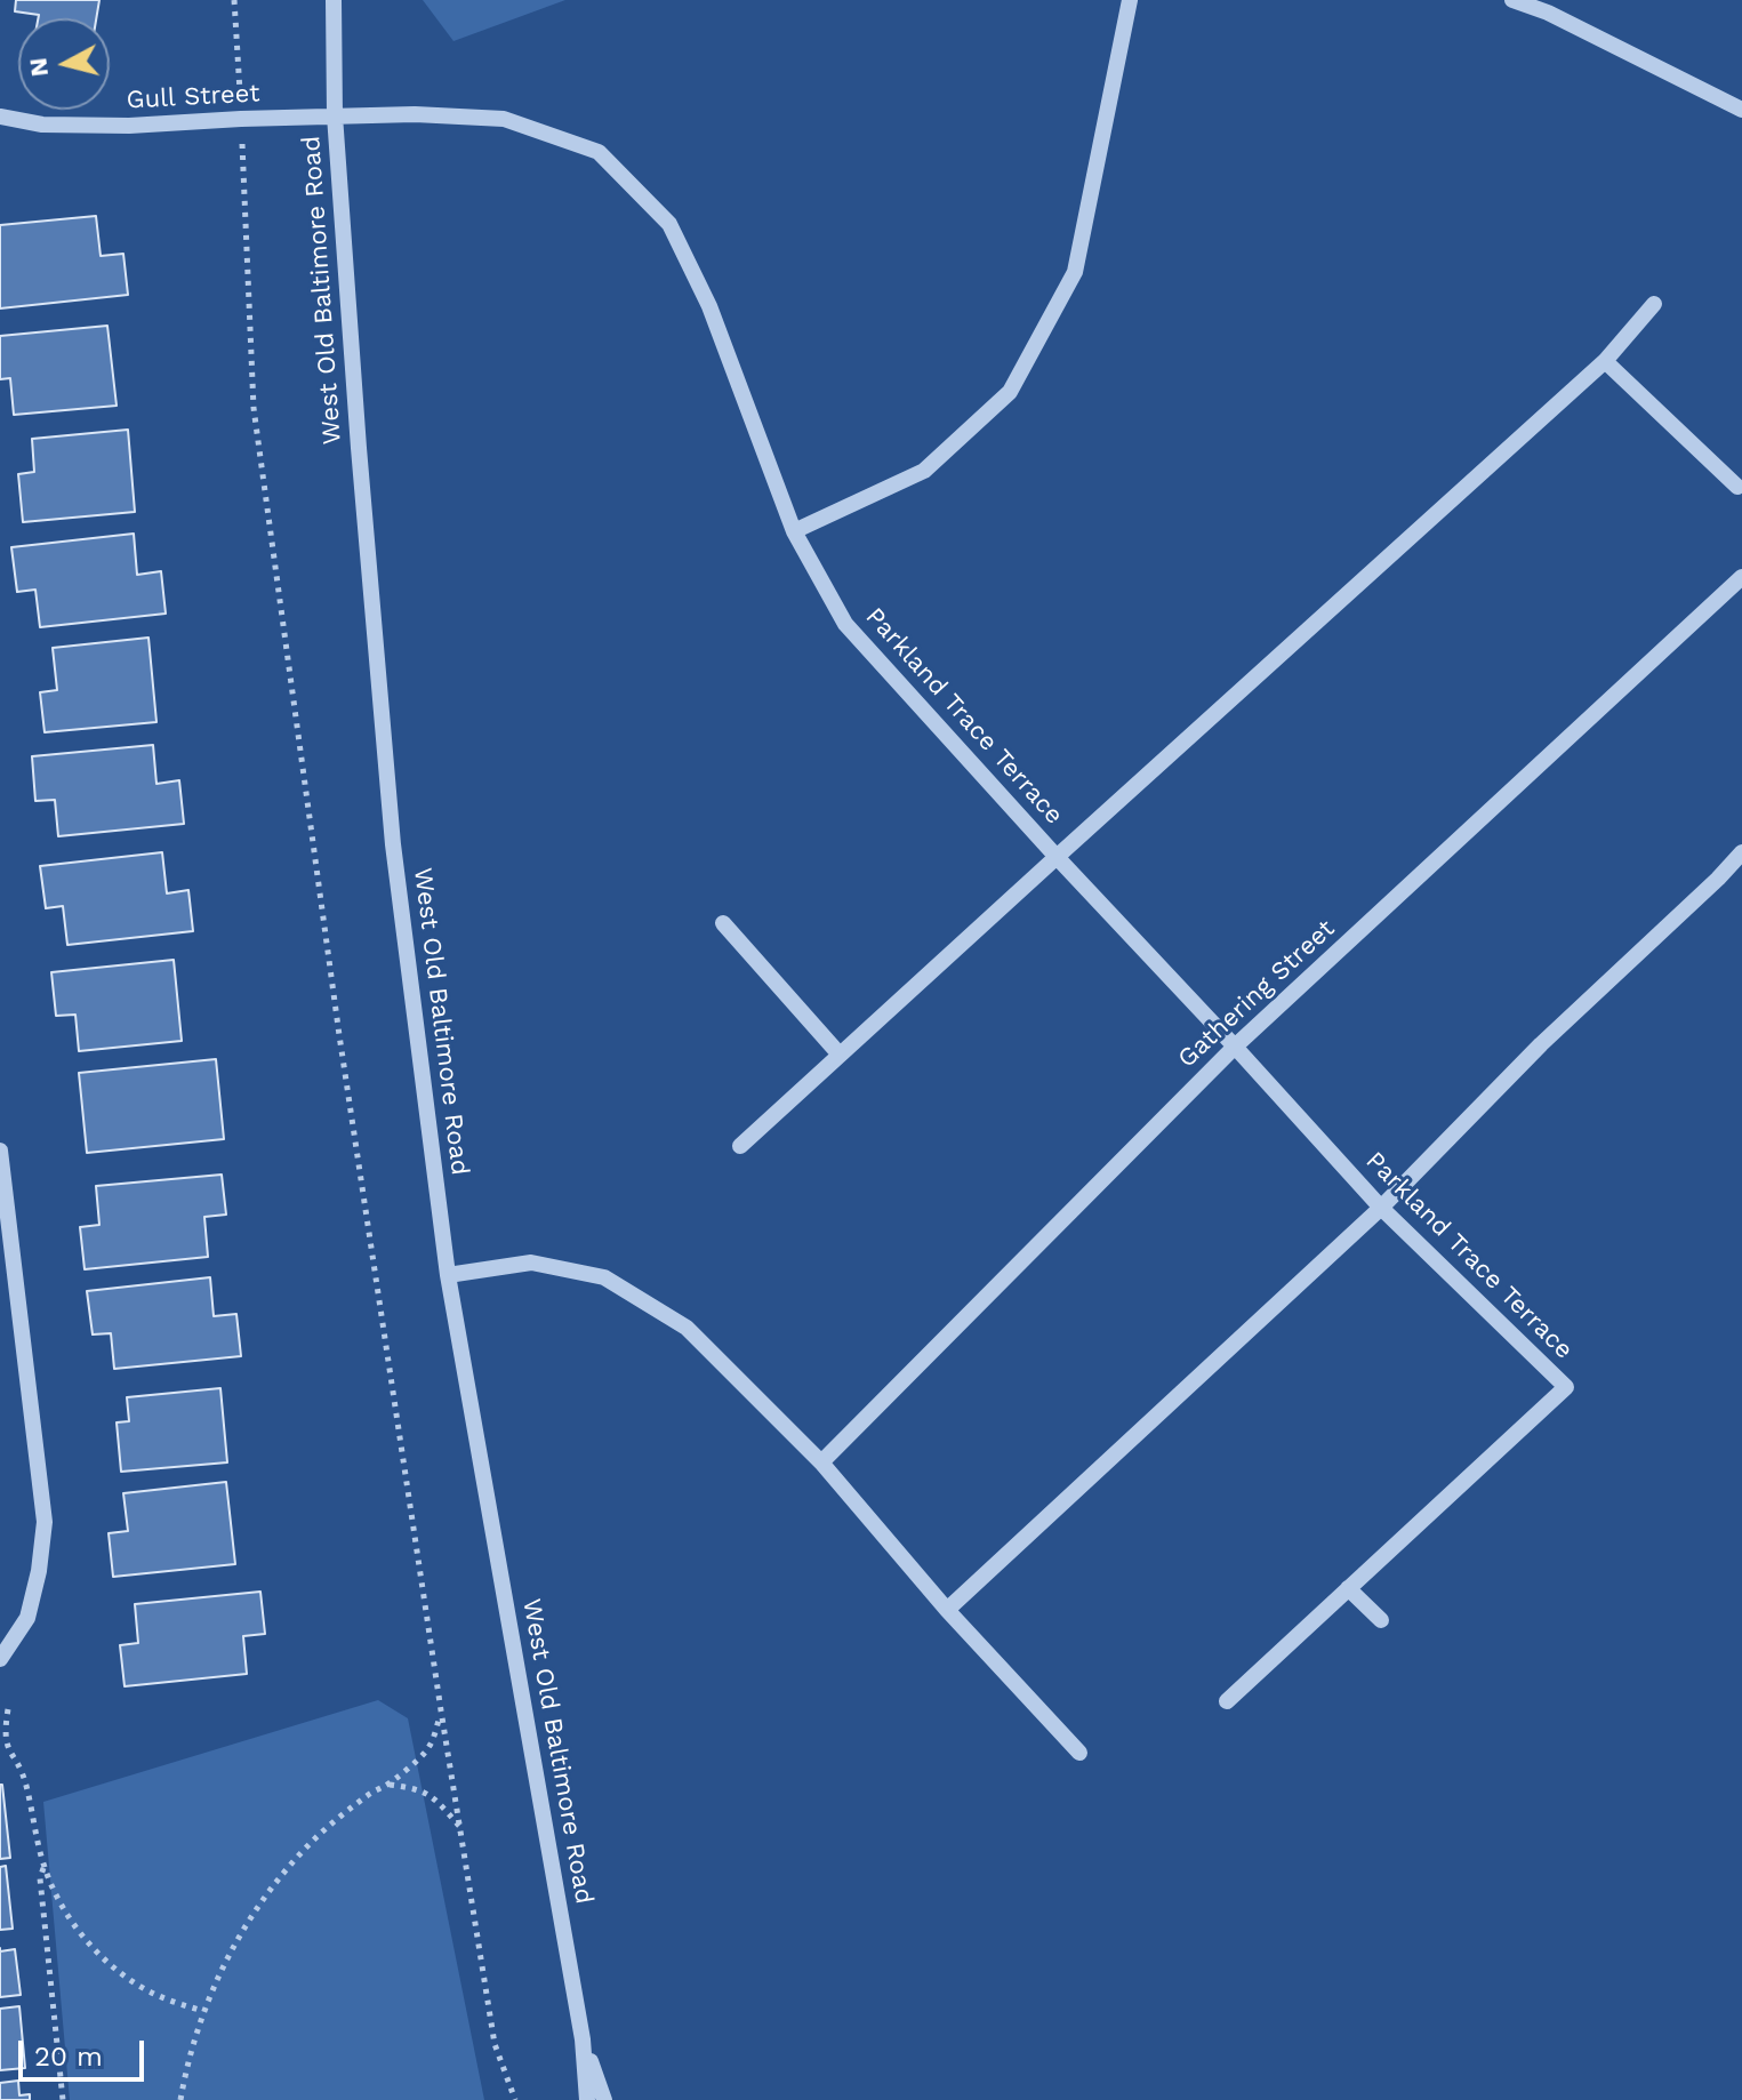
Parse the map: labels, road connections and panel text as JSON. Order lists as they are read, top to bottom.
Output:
{
  "streets": {
    "street": [
      "Gull Street",
      "West Old Baltimore Road",
      "Parkland Trace Terrace",
      "Gathering Street"
    ]
  },
  "crossings": [
    ["Gull Street", "West Old Baltimore Road"],
    ["Gull Street", "Parkland Trace Terrace"],
    ["West Old Baltimore Road", "Parkland Trace Terrace"],
    ["Parkland Trace Terrace", "Gathering Street"]
  ],
  "scale_bar": "20 m",
  "north": "left"
}
